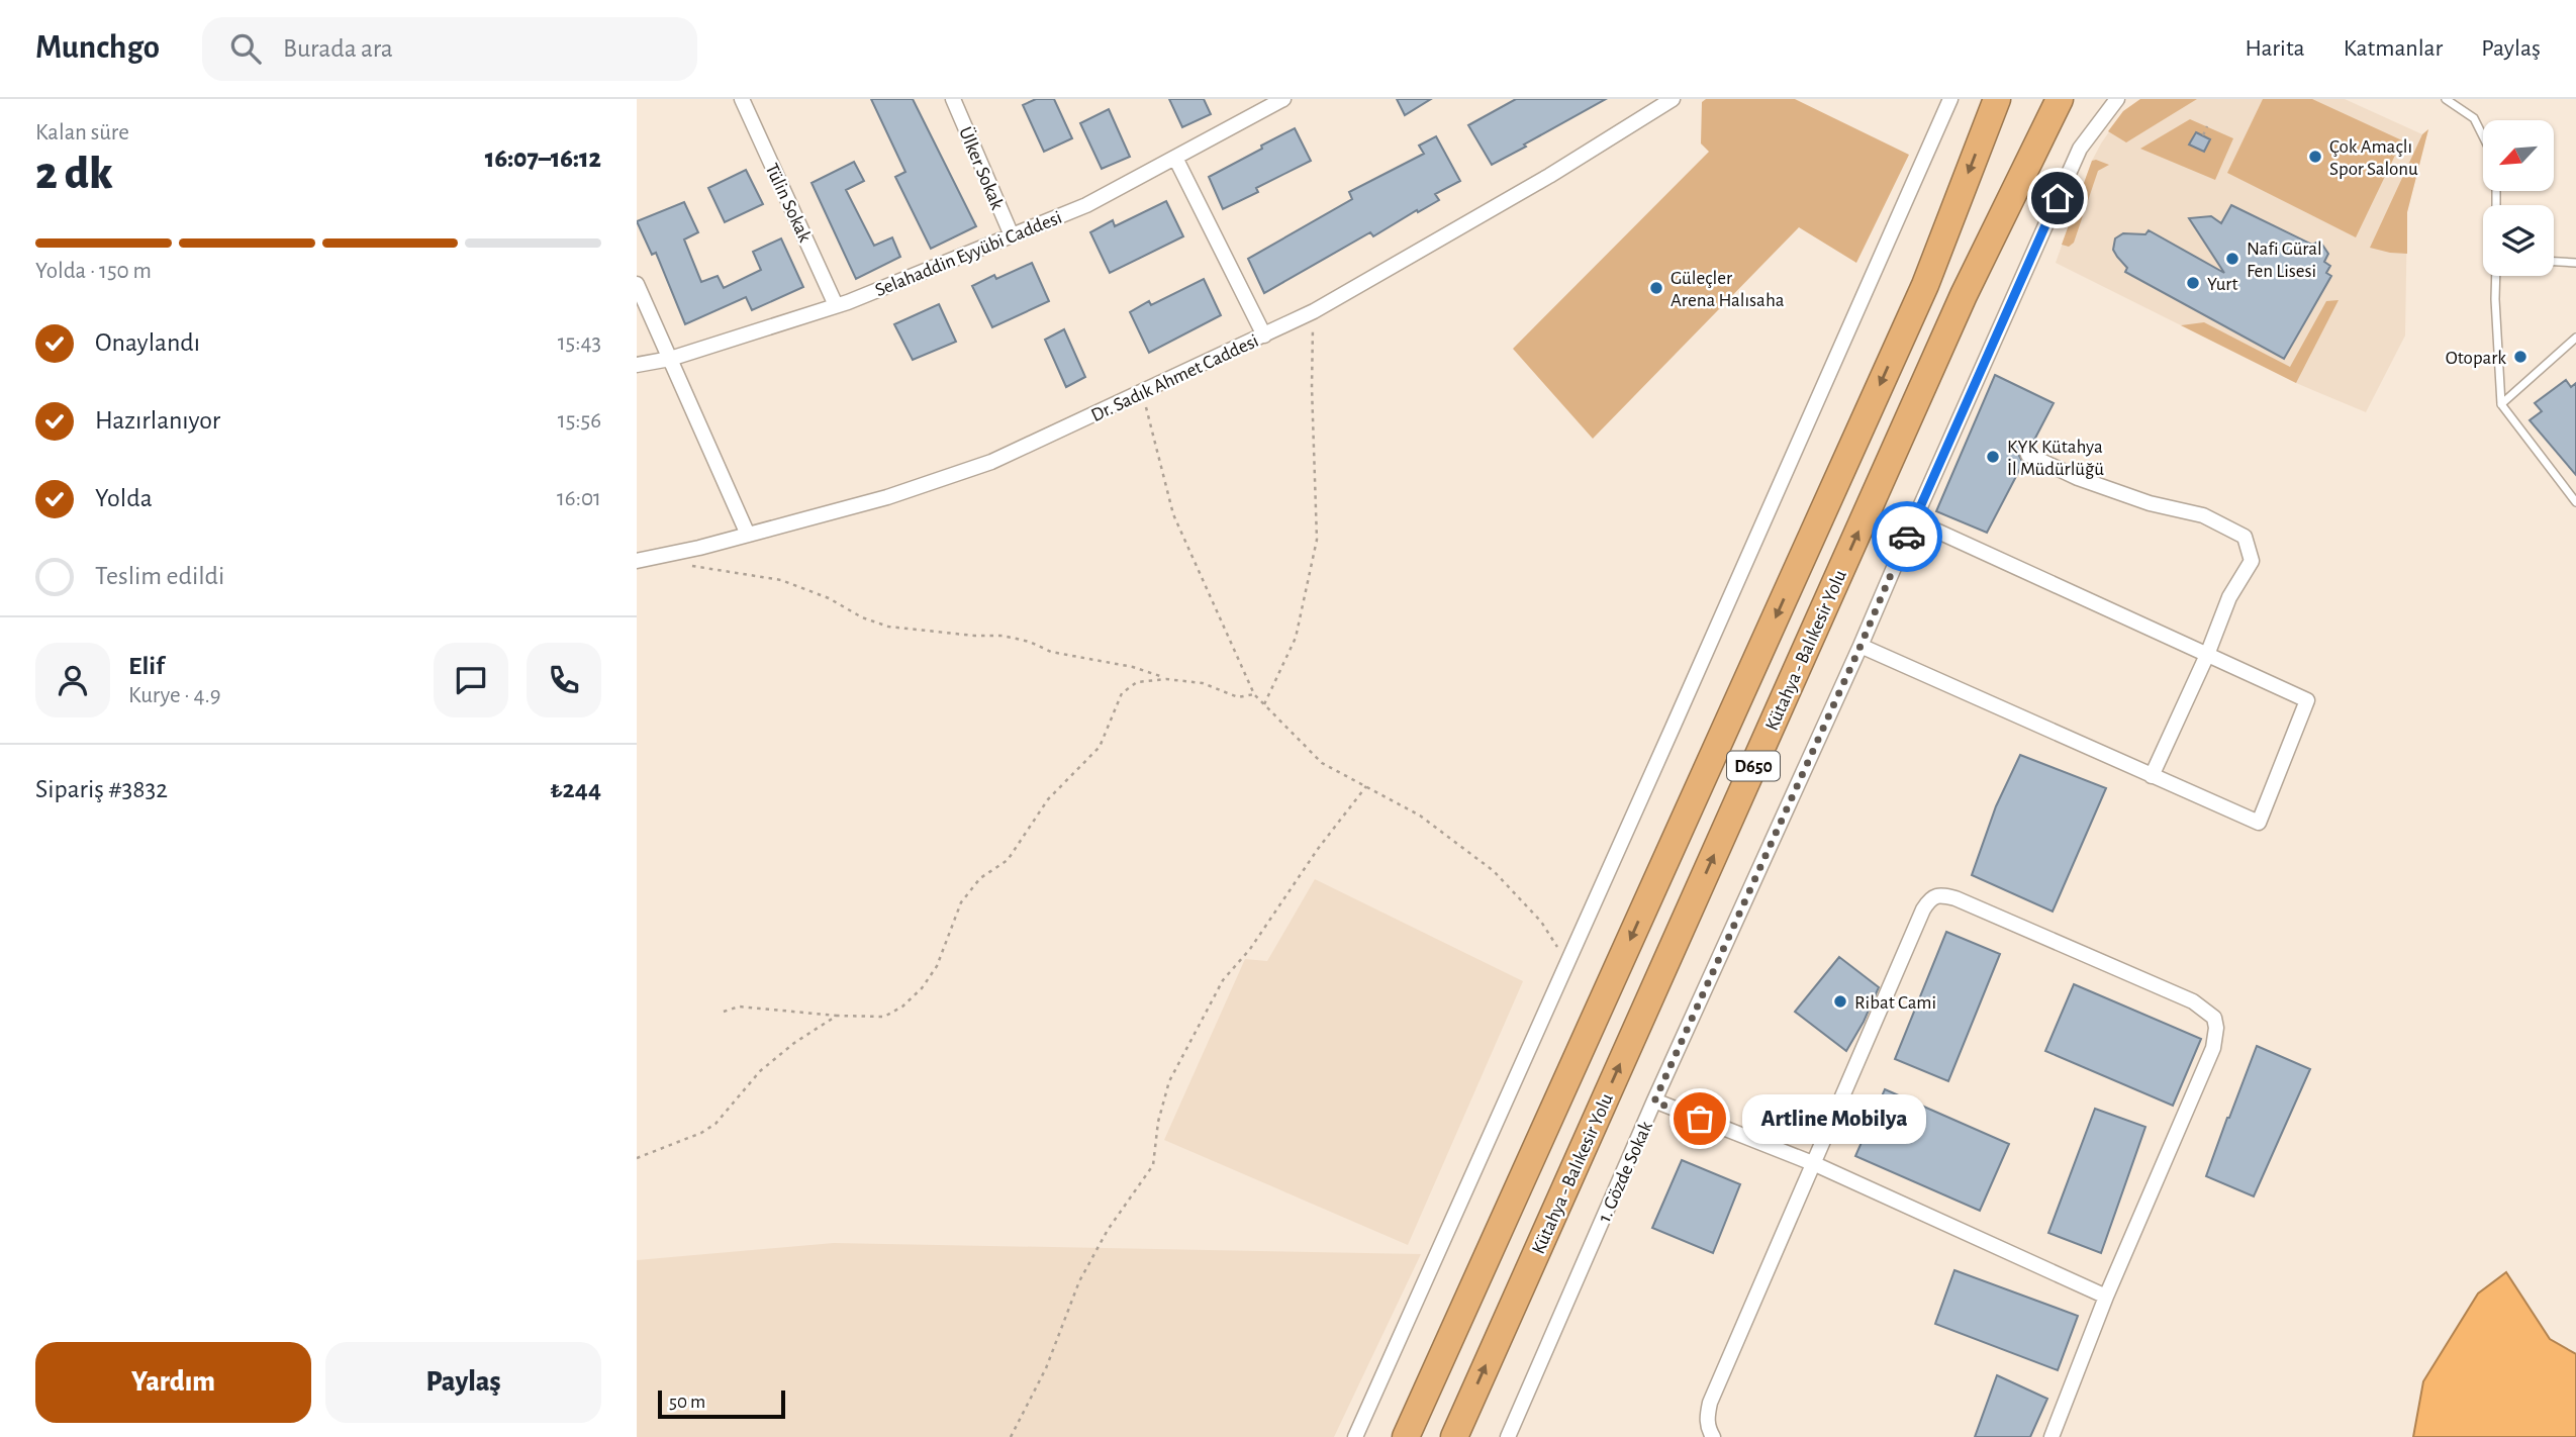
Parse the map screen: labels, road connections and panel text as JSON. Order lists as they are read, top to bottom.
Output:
{
  "streets": {
    "highway": ["Kütahya - Balıkesir Yolu", "D650"],
    "street": [
      "Ülker Sokak",
      "Tülin Sokak",
      "Selahaddin Eyyübi Caddesi",
      "Dr. Sadık Ahmet Caddesi",
      "1. Gözde Sokak"
    ]
  },
  "crossings": [
    ["Ülker Sokak", "Selahaddin Eyyübi Caddesi"],
    ["Tülin Sokak", "Selahaddin Eyyübi Caddesi"]
  ],
  "places": [
    "Çok Amaçlı Spor Salonu",
    "Nafi Güral Fen Lisesi",
    "Yurt",
    "Güleçler Arena Halısaha",
    "Otopark",
    "KYK Kütahya İl Müdürlüğü",
    "Ribat Cami",
    "Artline Mobilya"
  ],
  "scale_bar": "50 m",
  "north": "bottom left",
  "page": {
    "header": "Munchgo",
    "search": "Burada ara",
    "nav": ["Harita", "Katmanlar", "Paylaş"],
    "heading": ["2 dk", "Kalan süre", "16:07–16:12"],
    "panel": [
      "Elif",
      "Kurye · 4.9",
      "Sipariş #3832",
      "₺244"
    ],
    "bar": "Yolda · 150 m",
    "list": [
      ["Onaylandı", "15:43"],
      ["Hazırlanıyor", "15:56"],
      ["Yolda", "16:01"],
      "Teslim edildi"
    ],
    "bubble": "Artline Mobilya",
    "buttons": ["Yardım", "Paylaş"],
    "scale": "50 m"
  }
}
